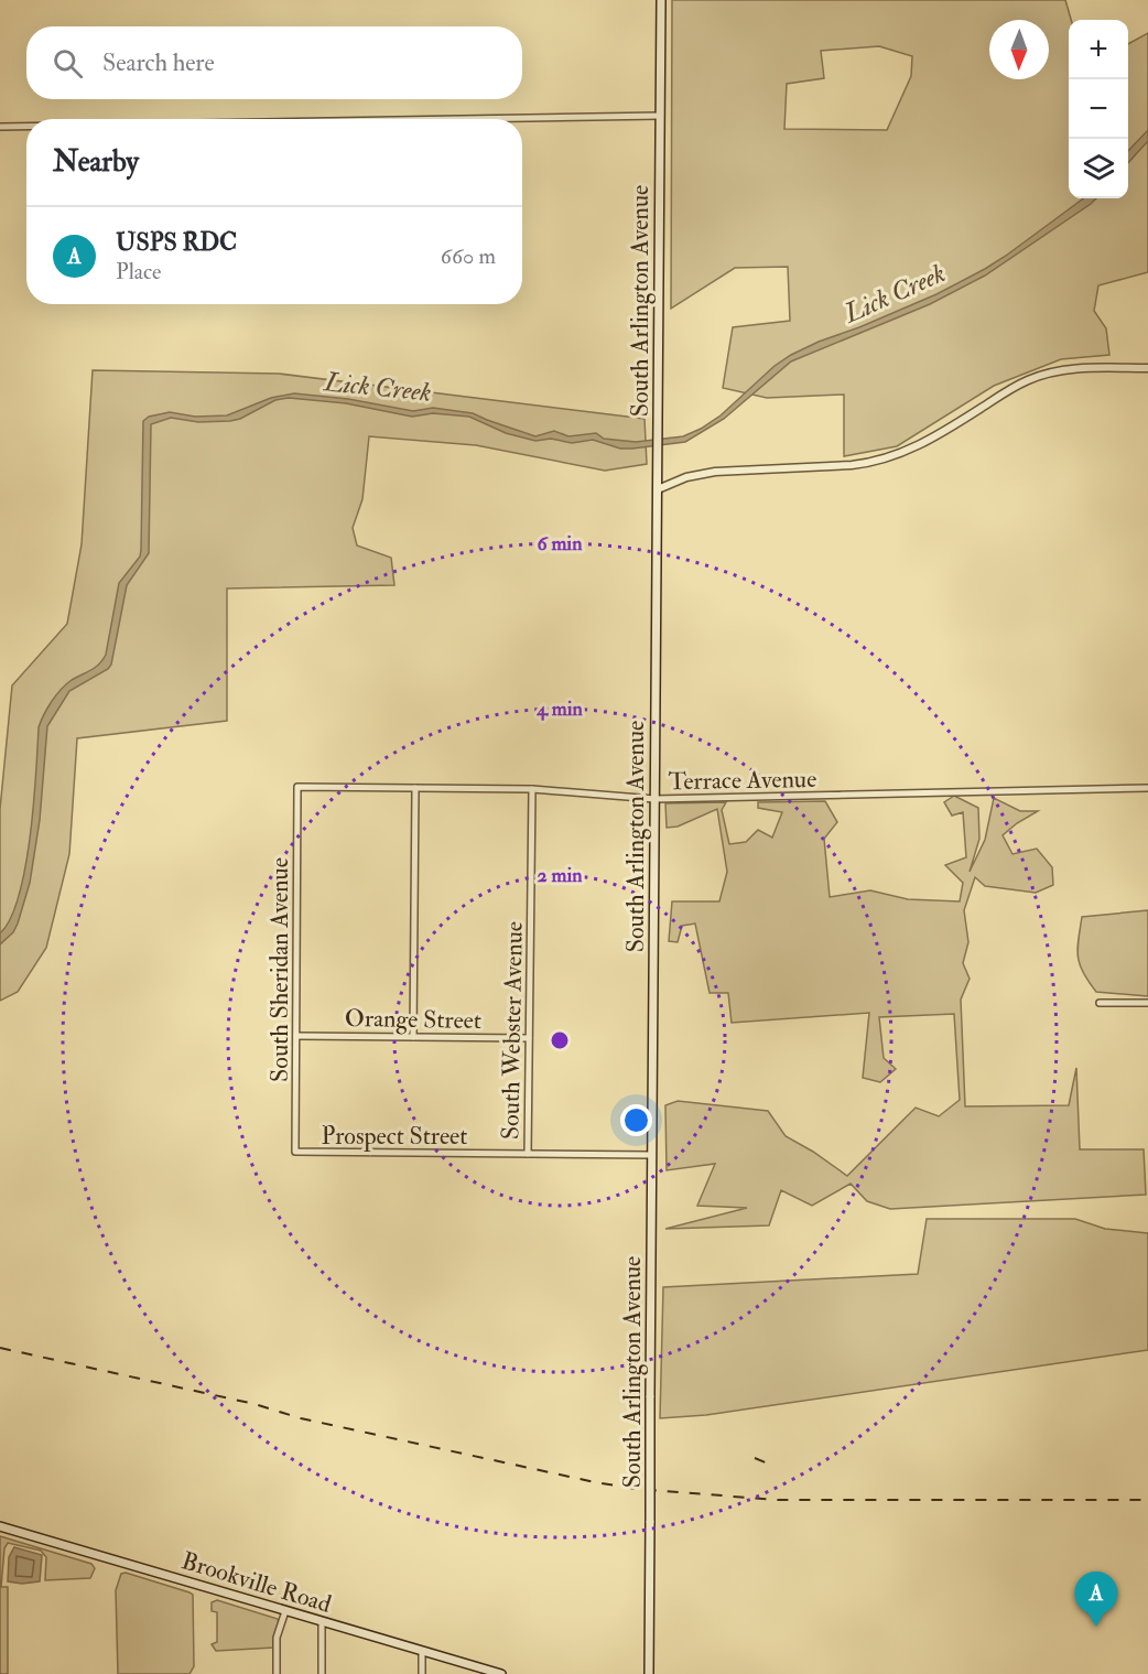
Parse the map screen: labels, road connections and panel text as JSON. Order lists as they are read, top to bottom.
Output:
{
  "streets": {
    "main road": ["South Arlington Avenue", "Brookville Road"],
    "street": [
      "Terrace Avenue",
      "South Sheridan Avenue",
      "Orange Street",
      "South Webster Avenue",
      "Prospect Street"
    ]
  },
  "crossings": [
    ["South Arlington Avenue", "Terrace Avenue"],
    ["South Arlington Avenue", "Prospect Street"],
    ["Terrace Avenue", "South Sheridan Avenue"],
    ["Terrace Avenue", "South Webster Avenue"],
    ["South Sheridan Avenue", "Orange Street"],
    ["South Sheridan Avenue", "Prospect Street"],
    ["Orange Street", "South Webster Avenue"],
    ["South Webster Avenue", "Prospect Street"]
  ],
  "water": ["Lick Creek"],
  "north": "bottom",
  "page": {
    "map_buttons": ["+", "−"],
    "search": "Search here",
    "heading": "Nearby",
    "list": [
      {
        "mark": "A",
        "name": "USPS RDC",
        "note": "Place",
        "value": "660 m"
      }
    ],
    "pins": "A"
  },
  "rings": ["6 min", "4 min", "2 min"]
}
